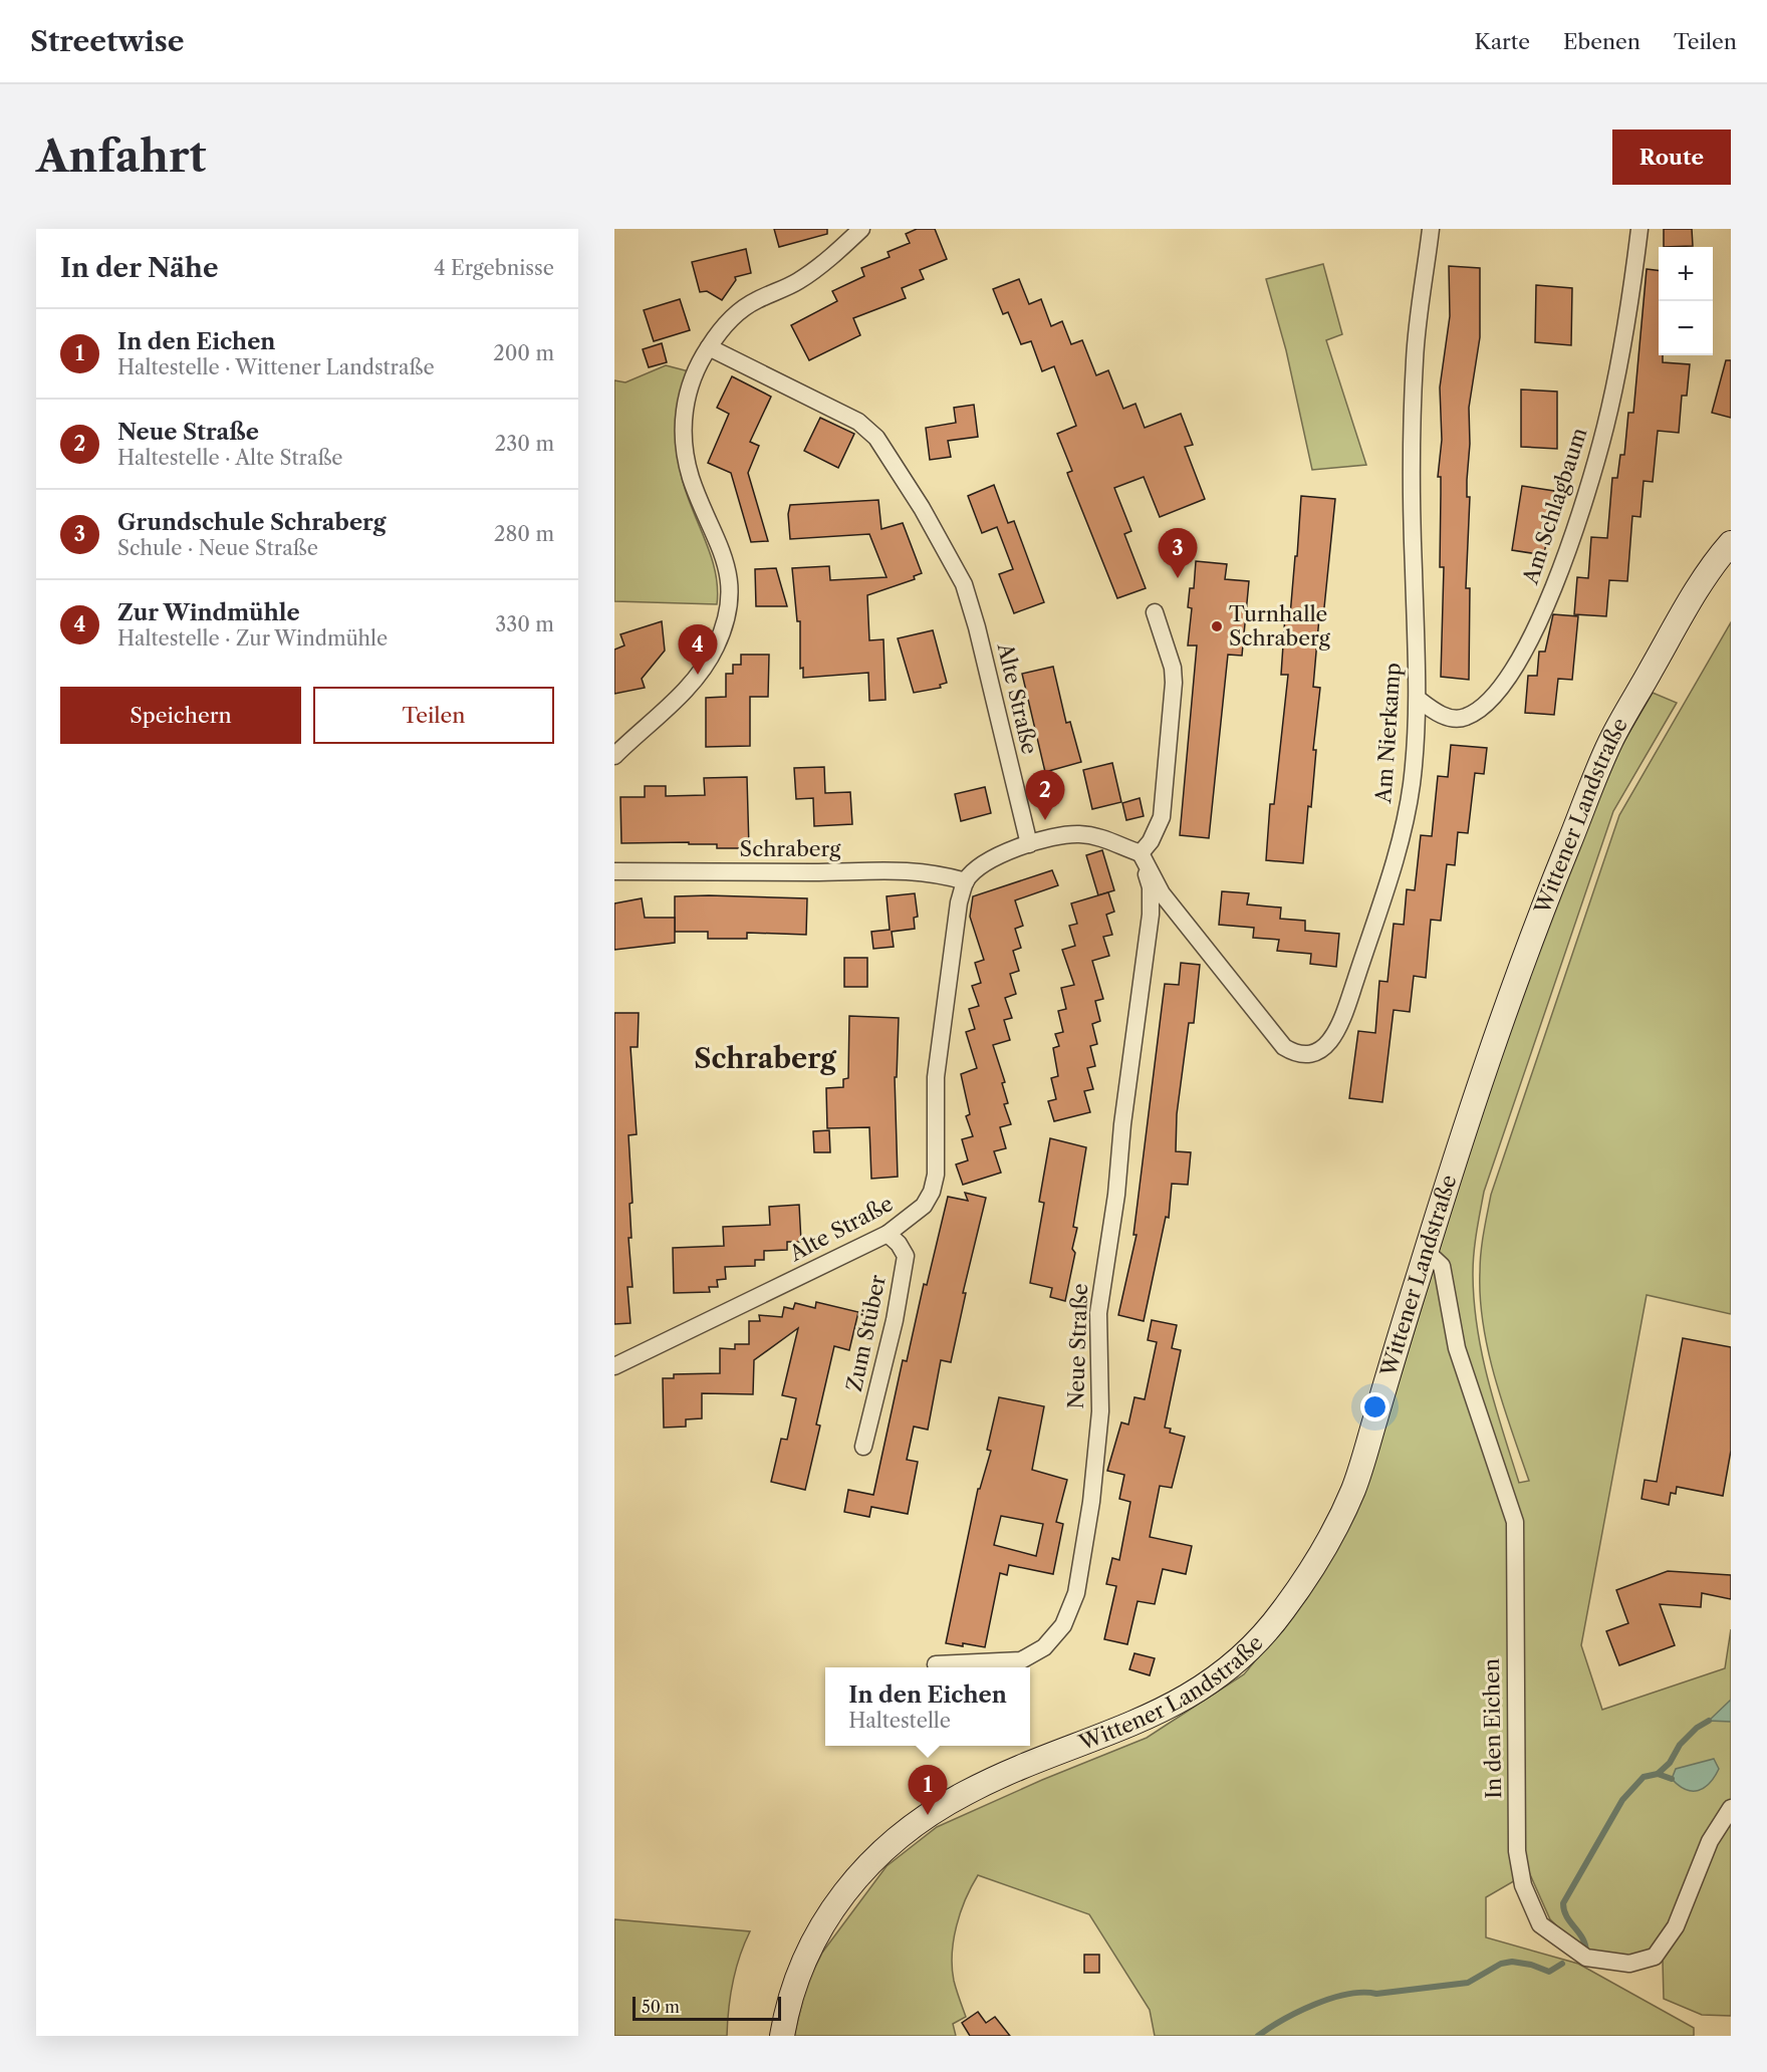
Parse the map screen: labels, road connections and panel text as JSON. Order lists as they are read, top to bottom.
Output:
{
  "streets": {
    "main road": ["Wittener Landstraße"],
    "street": [
      "Am Schlagbaum",
      "Alte Straße",
      "Am Nierkamp",
      "Schraberg",
      "Zum Stüber",
      "Neue Straße",
      "In den Eichen"
    ]
  },
  "crossings": [
    ["Am Schlagbaum", "Am Nierkamp"],
    ["Alte Straße", "Schraberg"],
    ["Alte Straße", "Zum Stüber"],
    ["Am Nierkamp", "Neue Straße"],
    ["Wittener Landstraße", "In den Eichen"]
  ],
  "districts": ["Schraberg"],
  "places": ["Turnhalle Schraberg"],
  "scale_bar": "50 m",
  "page": {
    "header": "Streetwise",
    "nav": ["Karte", "Ebenen", "Teilen"],
    "buttons": [
      "Route",
      ["Speichern", "Teilen"]
    ],
    "title": "Anfahrt",
    "heading": ["In der Nähe", "4 Ergebnisse"],
    "map_buttons": ["+", "−"],
    "list": [
      {
        "mark": "1",
        "name": "In den Eichen",
        "note": "Haltestelle · Wittener Landstraße",
        "value": "200 m"
      },
      {
        "mark": "2",
        "name": "Neue Straße",
        "note": "Haltestelle · Alte Straße",
        "value": "230 m"
      },
      {
        "mark": "3",
        "name": "Grundschule Schraberg",
        "note": "Schule · Neue Straße",
        "value": "280 m"
      },
      {
        "mark": "4",
        "name": "Zur Windmühle",
        "note": "Haltestelle · Zur Windmühle",
        "value": "330 m"
      }
    ],
    "pins": [
      "3",
      "4",
      "2",
      "1"
    ],
    "popup": ["In den Eichen", "Haltestelle"],
    "scale": "50 m"
  }
}
